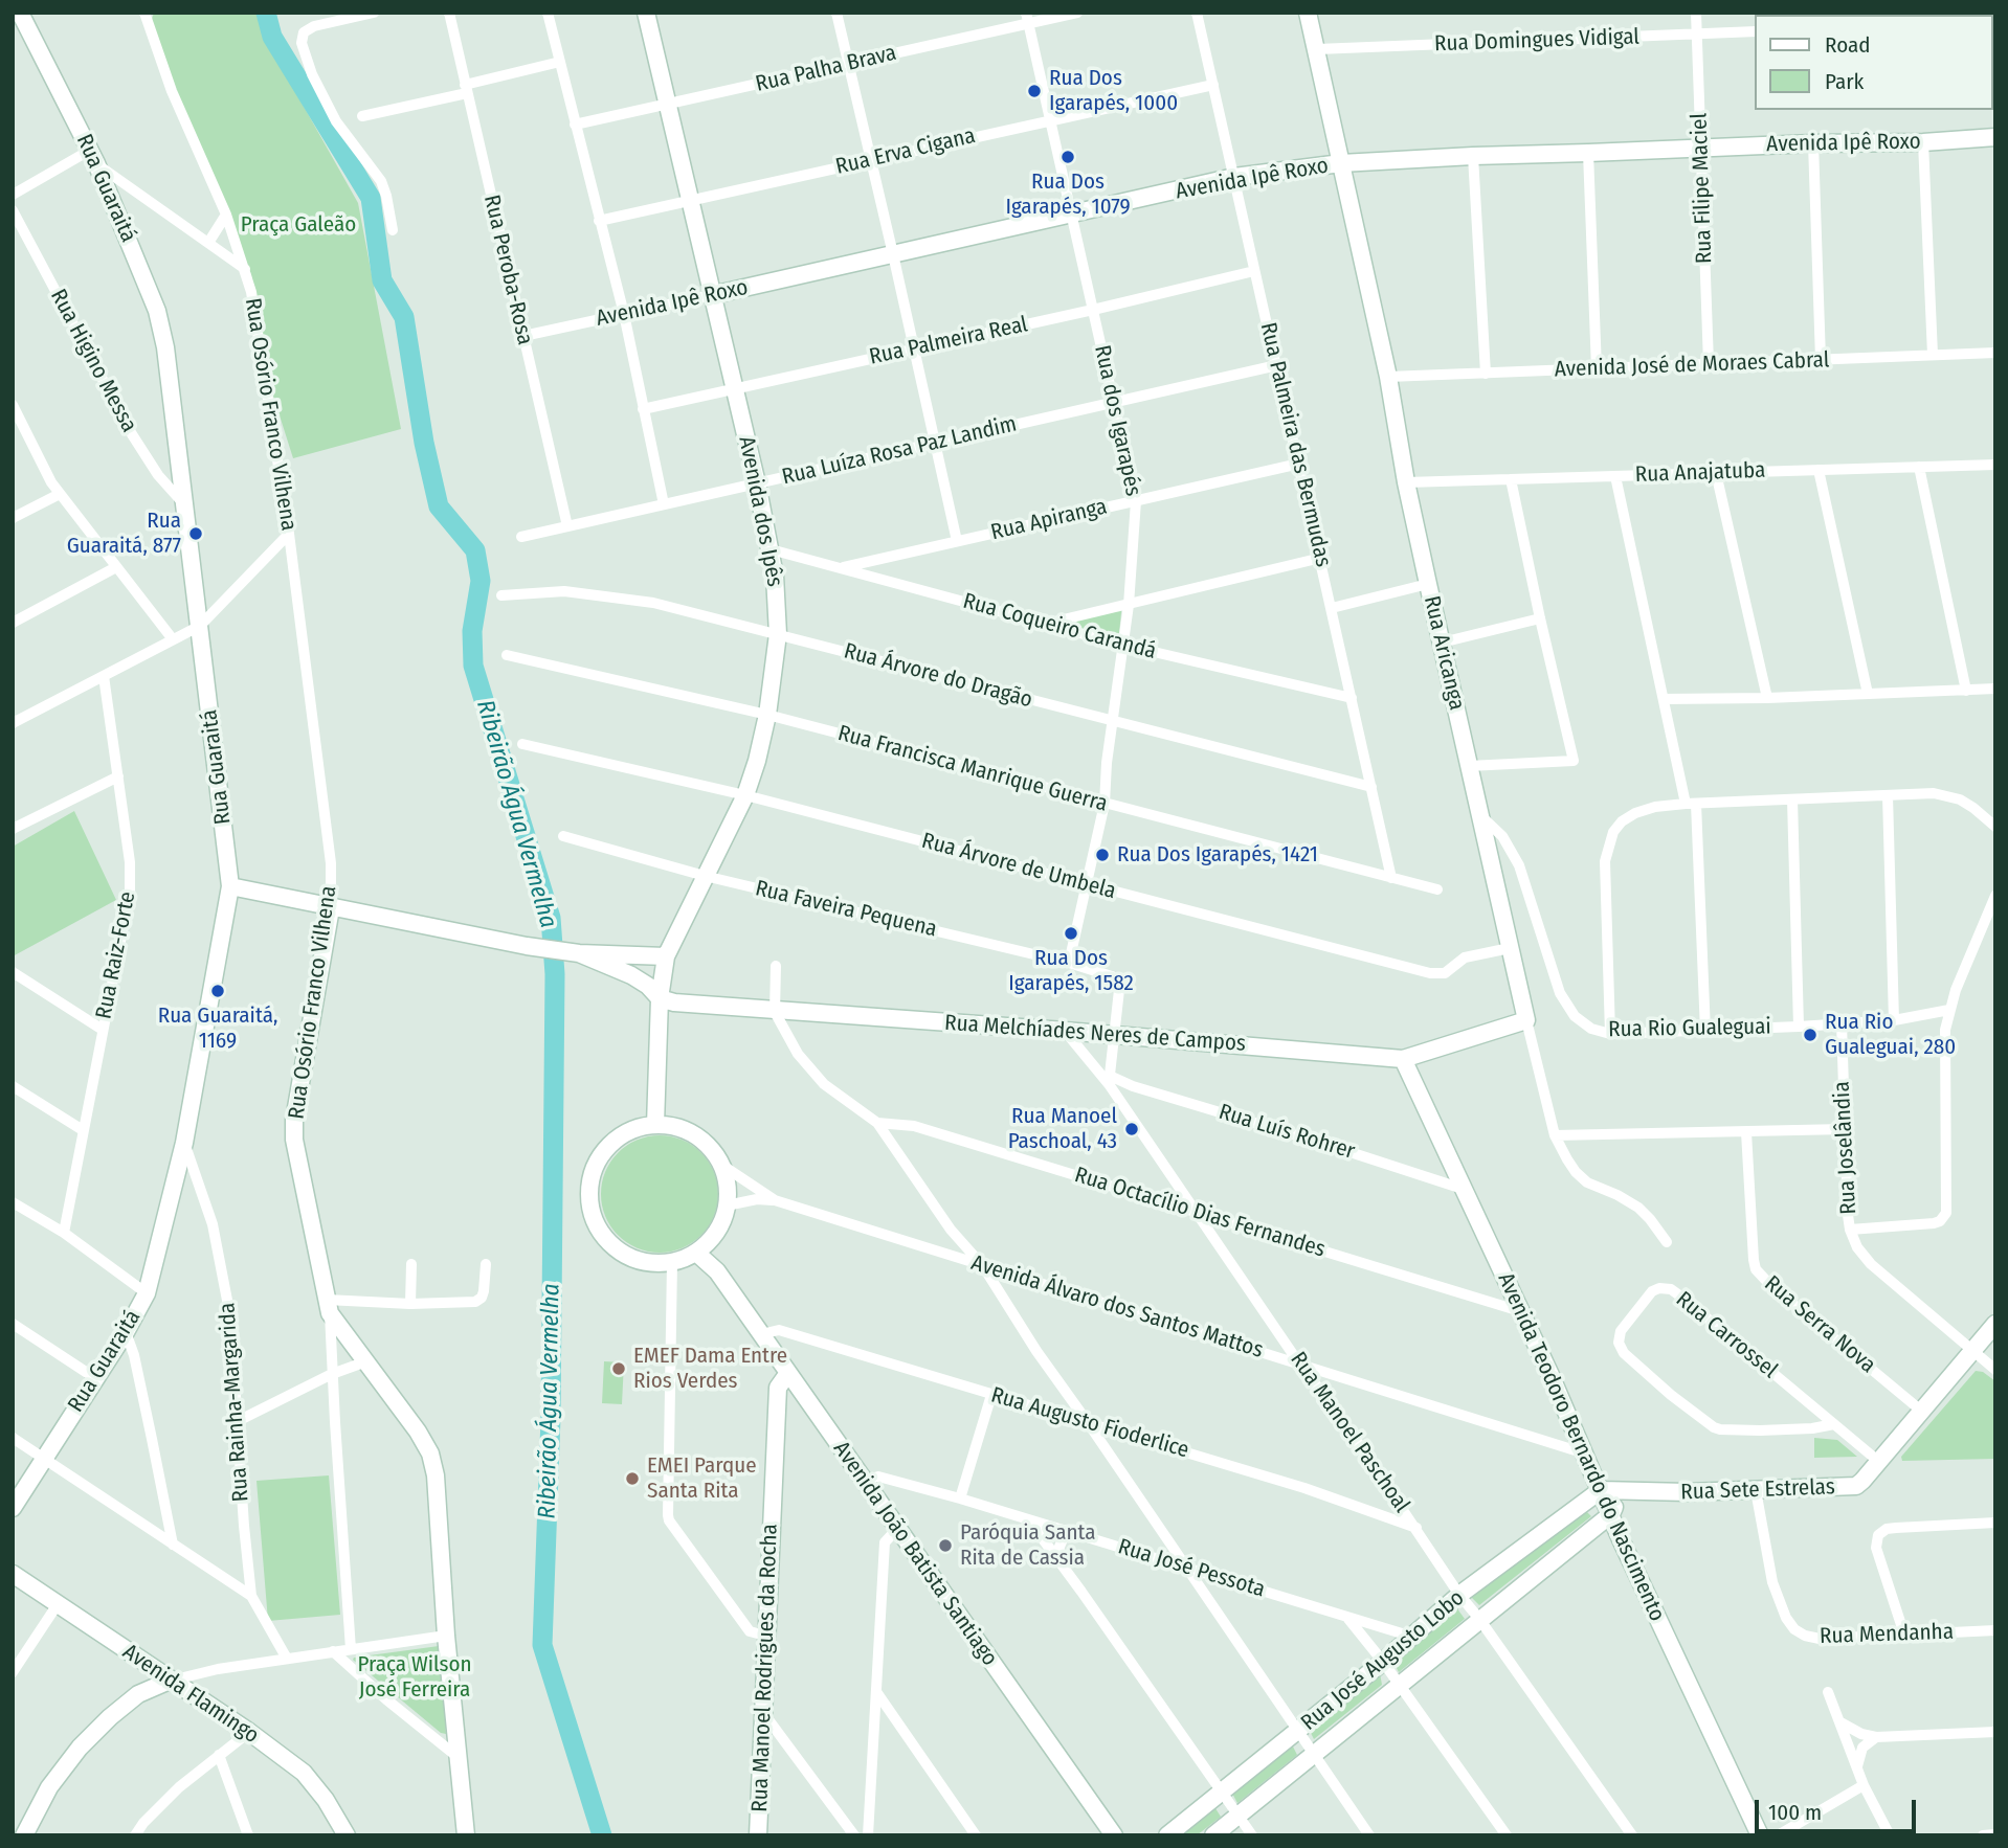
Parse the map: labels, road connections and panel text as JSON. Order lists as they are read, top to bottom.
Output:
{
  "streets": {
    "street": [
      "Rua Domingues Vidigal",
      "Rua Palha Brava",
      "Avenida Ipê Roxo",
      "Rua Erva Cigana",
      "Rua Guaraitá",
      "Rua Filipe Maciel",
      "Rua Peroba-Rosa",
      "Rua Palmeira Real",
      "Rua Higino Messa",
      "Avenida José de Moraes Cabral",
      "Rua Osório Franco Vilhena",
      "Rua dos Igarapés",
      "Rua Palmeira das Bermudas",
      "Rua Luíza Rosa Paz Landim",
      "Rua Anajatuba",
      "Avenida dos Ipês",
      "Rua Apiranga",
      "Rua Coqueiro Carandá",
      "Rua Aricanga",
      "Rua Árvore do Dragão",
      "Rua Francisca Manrique Guerra",
      "Rua Árvore de Umbela",
      "Rua Faveira Pequena",
      "Rua Raiz-Forte",
      "Rua Rio Gualeguai",
      "Rua Melchíades Neres de Campos",
      "Rua Luís Rohrer",
      "Rua Joselândia",
      "Rua Octacílio Dias Fernandes",
      "Avenida Álvaro dos Santos Mattos",
      "Rua Serra Nova",
      "Rua Carrossel",
      "Rua Rainha-Margarida",
      "Rua Augusto Fioderlice",
      "Rua Manoel Paschoal",
      "Avenida Teodoro Bernardo do Nascimento",
      "Rua Sete Estrelas",
      "Avenida João Batista Santiago",
      "Rua José Pessota",
      "Rua Mendanha",
      "Rua José Augusto Lobo",
      "Rua Manoel Rodrigues da Rocha",
      "Avenida Flamingo"
    ]
  },
  "crossings": [
    ["Rua Domingues Vidigal", "Rua Filipe Maciel"],
    ["Rua Domingues Vidigal", "Rua Aricanga"],
    ["Rua Palha Brava", "Rua dos Igarapés"],
    ["Rua Palha Brava", "Avenida dos Ipês"],
    ["Avenida Ipê Roxo", "Rua Filipe Maciel"],
    ["Avenida Ipê Roxo", "Rua Peroba-Rosa"],
    ["Avenida Ipê Roxo", "Rua dos Igarapés"],
    ["Avenida Ipê Roxo", "Rua Palmeira das Bermudas"],
    ["Avenida Ipê Roxo", "Avenida dos Ipês"],
    ["Avenida Ipê Roxo", "Rua Aricanga"],
    ["Rua Erva Cigana", "Rua dos Igarapés"],
    ["Rua Erva Cigana", "Rua Palmeira das Bermudas"],
    ["Rua Erva Cigana", "Avenida dos Ipês"],
    ["Rua Guaraitá", "Rua Higino Messa"],
    ["Rua Guaraitá", "Rua Rainha-Margarida"],
    ["Rua Filipe Maciel", "Avenida José de Moraes Cabral"],
    ["Rua Peroba-Rosa", "Rua Luíza Rosa Paz Landim"],
    ["Rua Palmeira Real", "Rua dos Igarapés"],
    ["Rua Palmeira Real", "Rua Palmeira das Bermudas"],
    ["Rua Palmeira Real", "Avenida dos Ipês"],
    ["Avenida José de Moraes Cabral", "Rua Aricanga"],
    ["Rua dos Igarapés", "Rua Luíza Rosa Paz Landim"],
    ["Rua dos Igarapés", "Rua Apiranga"],
    ["Rua dos Igarapés", "Rua Coqueiro Carandá"],
    ["Rua dos Igarapés", "Rua Árvore do Dragão"],
    ["Rua dos Igarapés", "Rua Francisca Manrique Guerra"],
    ["Rua dos Igarapés", "Rua Árvore de Umbela"],
    ["Rua dos Igarapés", "Rua Faveira Pequena"],
    ["Rua Palmeira das Bermudas", "Rua Luíza Rosa Paz Landim"],
    ["Rua Palmeira das Bermudas", "Rua Apiranga"],
    ["Rua Palmeira das Bermudas", "Rua Coqueiro Carandá"],
    ["Rua Palmeira das Bermudas", "Rua Árvore do Dragão"],
    ["Rua Palmeira das Bermudas", "Rua Francisca Manrique Guerra"],
    ["Rua Luíza Rosa Paz Landim", "Avenida dos Ipês"],
    ["Rua Anajatuba", "Rua Aricanga"],
    ["Avenida dos Ipês", "Rua Coqueiro Carandá"],
    ["Avenida dos Ipês", "Rua Árvore do Dragão"],
    ["Avenida dos Ipês", "Rua Francisca Manrique Guerra"],
    ["Avenida dos Ipês", "Rua Árvore de Umbela"],
    ["Avenida dos Ipês", "Rua Faveira Pequena"],
    ["Avenida dos Ipês", "Rua Melchíades Neres de Campos"],
    ["Avenida dos Ipês", "Avenida Álvaro dos Santos Mattos"],
    ["Avenida dos Ipês", "Avenida João Batista Santiago"],
    ["Rua Apiranga", "Rua Coqueiro Carandá"],
    ["Rua Aricanga", "Rua Árvore de Umbela"],
    ["Rua Aricanga", "Rua Rio Gualeguai"],
    ["Rua Aricanga", "Rua Melchíades Neres de Campos"],
    ["Rua Faveira Pequena", "Rua Melchíades Neres de Campos"],
    ["Rua Rio Gualeguai", "Rua Joselândia"],
    ["Rua Melchíades Neres de Campos", "Rua Manoel Paschoal"],
    ["Rua Melchíades Neres de Campos", "Avenida Teodoro Bernardo do Nascimento"],
    ["Rua Luís Rohrer", "Rua Manoel Paschoal"],
    ["Rua Luís Rohrer", "Avenida Teodoro Bernardo do Nascimento"],
    ["Rua Joselândia", "Rua Sete Estrelas"],
    ["Rua Octacílio Dias Fernandes", "Rua Manoel Paschoal"],
    ["Rua Octacílio Dias Fernandes", "Avenida Teodoro Bernardo do Nascimento"],
    ["Avenida Álvaro dos Santos Mattos", "Rua Manoel Paschoal"],
    ["Avenida Álvaro dos Santos Mattos", "Avenida Teodoro Bernardo do Nascimento"],
    ["Avenida Álvaro dos Santos Mattos", "Avenida João Batista Santiago"],
    ["Rua Serra Nova", "Rua Sete Estrelas"],
    ["Rua Carrossel", "Rua Sete Estrelas"],
    ["Rua Augusto Fioderlice", "Rua Manoel Paschoal"],
    ["Rua Augusto Fioderlice", "Avenida João Batista Santiago"],
    ["Rua Manoel Paschoal", "Rua José Augusto Lobo"],
    ["Avenida Teodoro Bernardo do Nascimento", "Rua Sete Estrelas"],
    ["Avenida Teodoro Bernardo do Nascimento", "Rua José Augusto Lobo"],
    ["Rua Sete Estrelas", "Rua Mendanha"],
    ["Rua Sete Estrelas", "Rua José Augusto Lobo"],
    ["Avenida João Batista Santiago", "Rua José Pessota"],
    ["Avenida João Batista Santiago", "Rua Manoel Rodrigues da Rocha"],
    ["Rua José Pessota", "Rua José Augusto Lobo"]
  ],
  "water": ["Ribeirão Água Vermelha"],
  "parks": ["Praça Galeão", "Praça Wilson José Ferreira"],
  "places": [
    "Rua Dos Igarapés, 1000",
    "Rua Dos Igarapés, 1079",
    "Rua Guaraitá, 877",
    "Rua Dos Igarapés, 1421",
    "Rua Dos Igarapés, 1582",
    "Rua Guaraitá, 1169",
    "Rua Rio Gualeguai, 280",
    "Rua Manoel Paschoal, 43",
    "EMEF Dama Entre Rios Verdes",
    "EMEI Parque Santa Rita",
    "Paróquia Santa Rita de Cassia"
  ],
  "legend": ["Road", "Park"],
  "scale_bar": "100 m"
}
